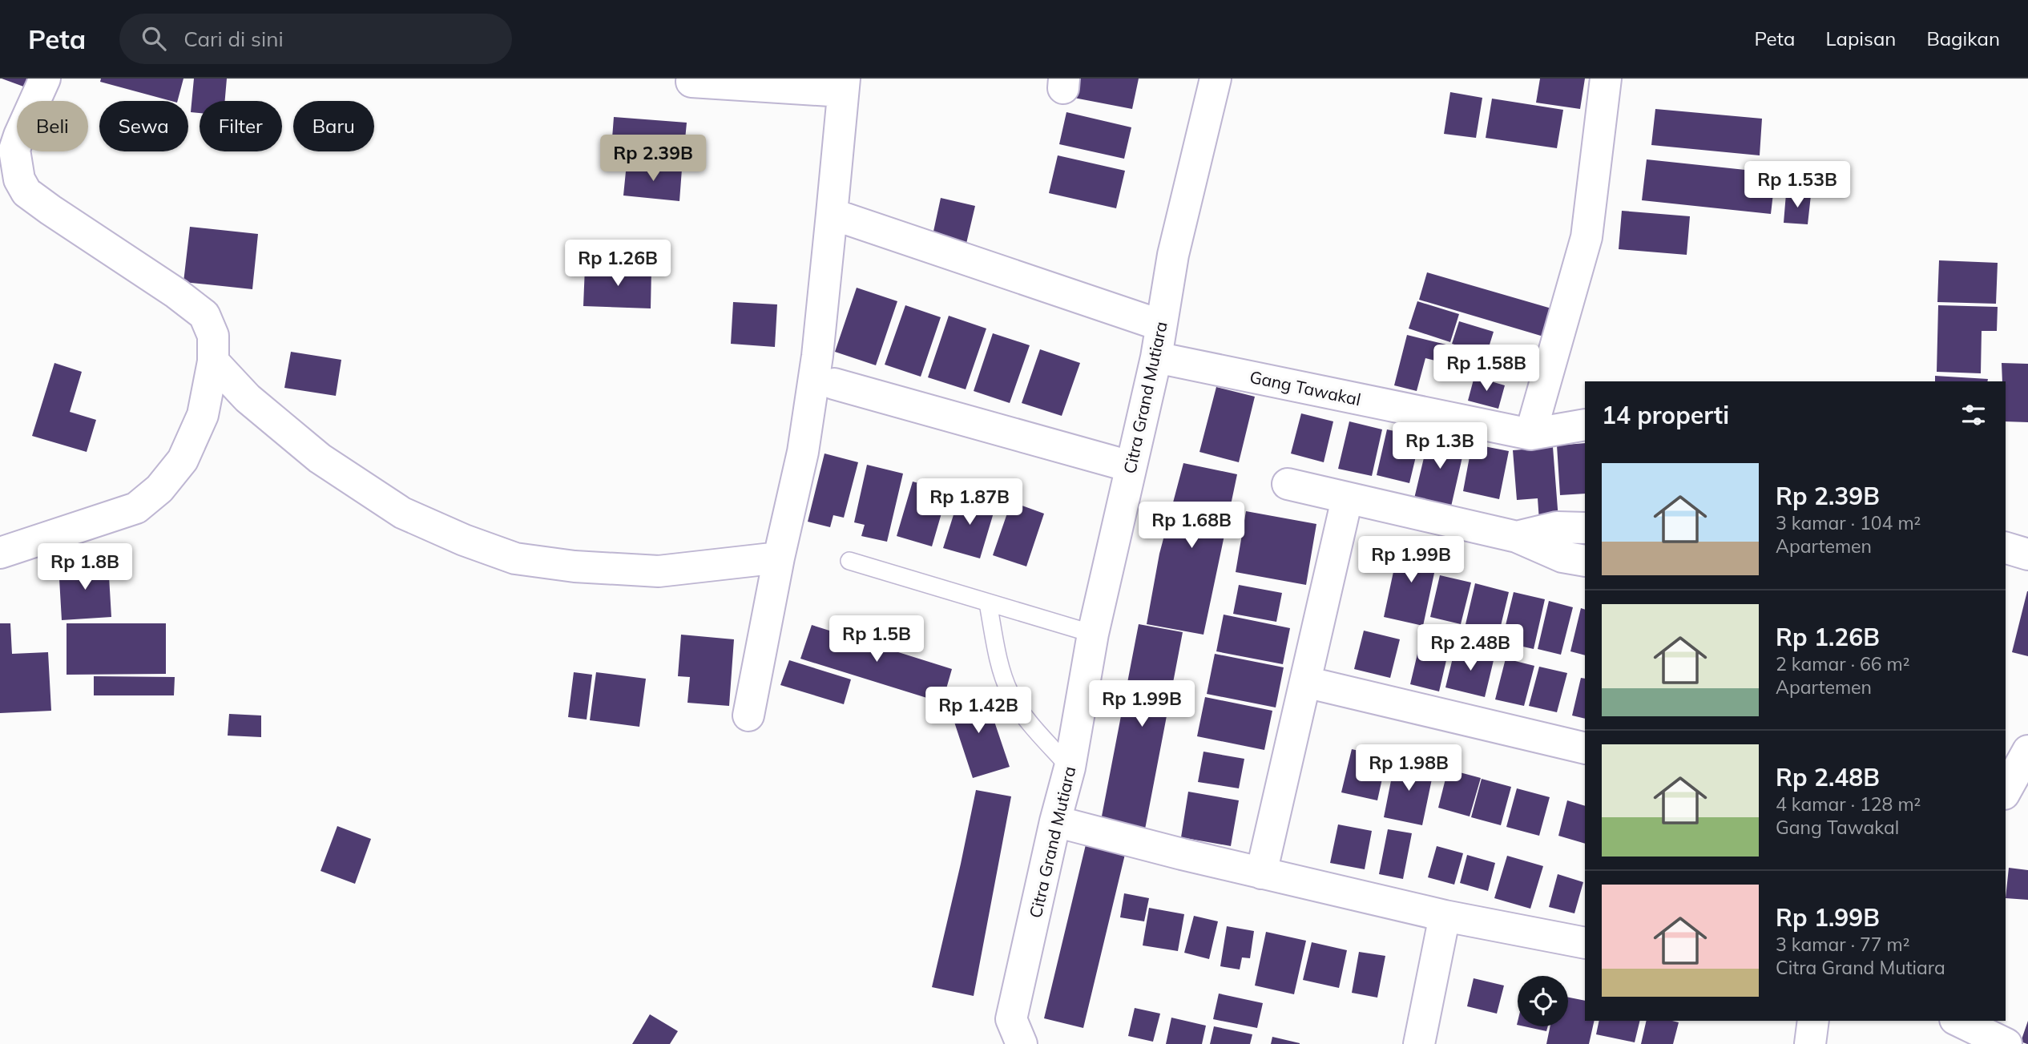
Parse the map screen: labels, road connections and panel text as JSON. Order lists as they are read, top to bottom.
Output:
{
  "streets": {
    "street": ["Gang Tawakal", "Citra Grand Mutiara"]
  },
  "crossings": [
    ["Gang Tawakal", "Citra Grand Mutiara"]
  ],
  "page": {
    "header": "Peta",
    "search": "Cari di sini",
    "nav": ["Peta", "Lapisan", "Bagikan"],
    "chip": [
      "Beli",
      "Sewa",
      "Filter",
      "Baru"
    ],
    "price": [
      "Rp 2.39B",
      "Rp 1.53B",
      "Rp 1.26B",
      "Rp 1.58B",
      "Rp 1.3B",
      "Rp 1.87B",
      "Rp 1.68B",
      "Rp 1.99B",
      "Rp 1.8B",
      "Rp 1.5B",
      "Rp 2.48B",
      "Rp 1.99B",
      "Rp 1.42B",
      "Rp 1.98B"
    ],
    "heading": "14 properti",
    "list": [
      {
        "name": "Rp 2.39B",
        "note": "3 kamar · 104 m² · Apartemen"
      },
      {
        "name": "Rp 1.26B",
        "note": "2 kamar · 66 m² · Apartemen"
      },
      {
        "name": "Rp 2.48B",
        "note": "4 kamar · 128 m² · Gang Tawakal"
      },
      {
        "name": "Rp 1.99B",
        "note": "3 kamar · 77 m² · Citra Grand Mutiara"
      }
    ]
  }
}
